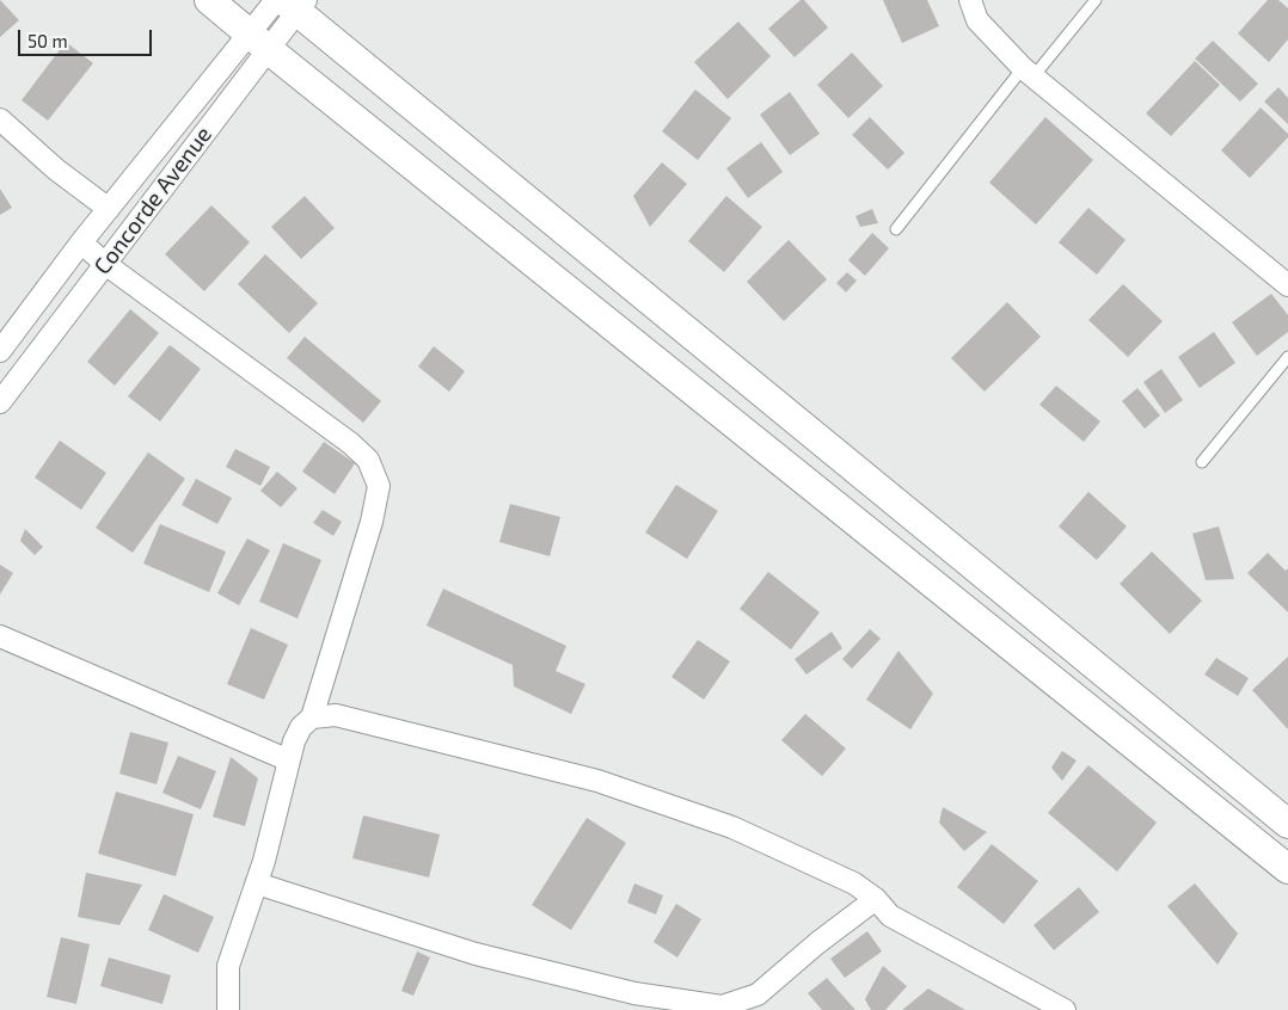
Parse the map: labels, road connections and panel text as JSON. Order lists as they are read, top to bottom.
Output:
{
  "streets": {
    "street": ["Concorde Avenue"]
  },
  "scale_bar": "50 m"
}
